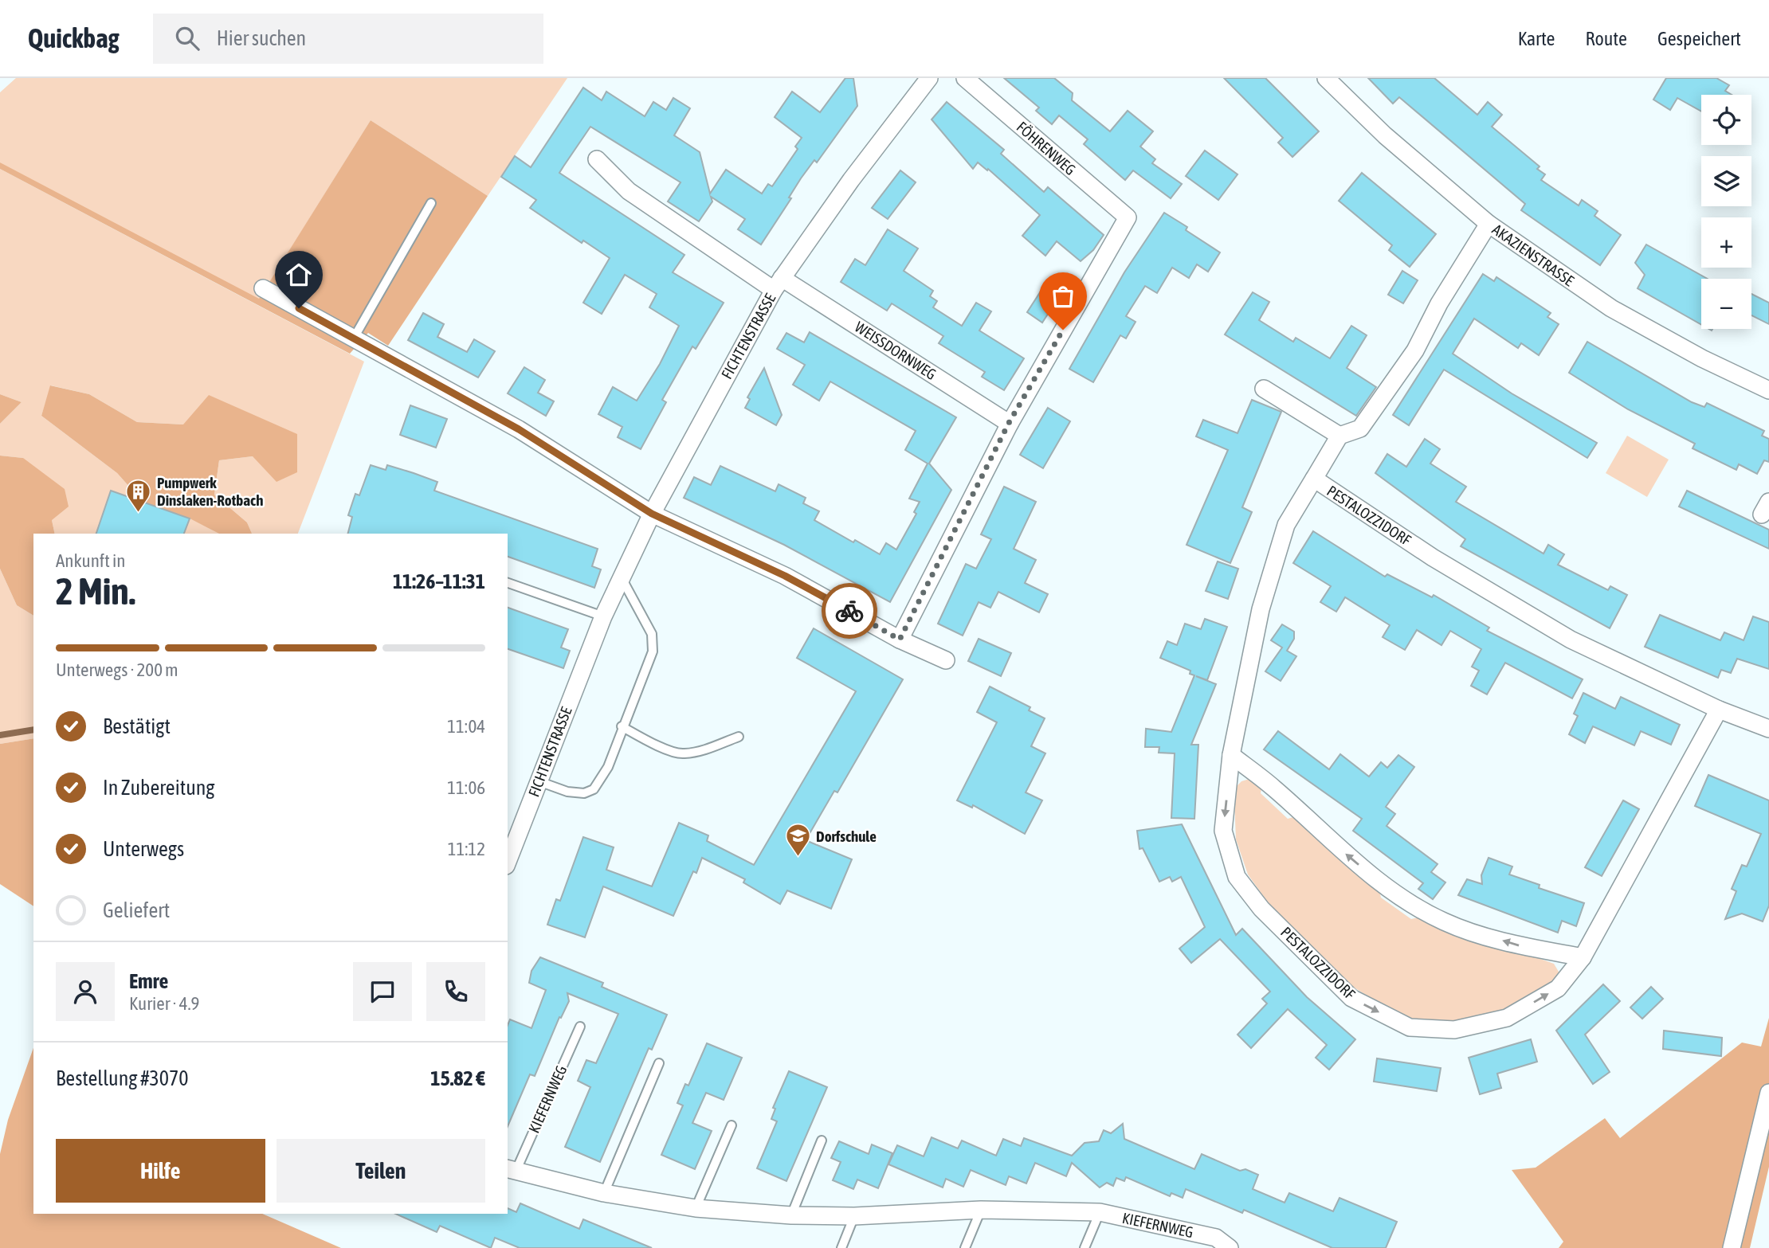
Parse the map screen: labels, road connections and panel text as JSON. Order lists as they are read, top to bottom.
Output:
{
  "streets": {
    "street": [
      "FÖHRENWEG",
      "AKAZIENSTRASSE",
      "FICHTENSTRASSE",
      "WEISSDORNWEG",
      "PESTALOZZIDORF",
      "KIEFERNWEG"
    ]
  },
  "crossings": [
    ["FÖHRENWEG", "WEISSDORNWEG"],
    ["FICHTENSTRASSE", "WEISSDORNWEG"]
  ],
  "places": {
    "building": ["Pumpwerk Dinslaken-Rotbach"],
    "school or university": ["Dorfschule"]
  },
  "page": {
    "header": "Quickbag",
    "search": "Hier suchen",
    "nav": ["Karte", "Route", "Gespeichert"],
    "map_buttons": ["+", "−"],
    "heading": ["2 Min.", "Ankunft in", "11:26–11:31"],
    "panel": [
      "Emre",
      "Kurier · 4.9",
      "Bestellung #3070",
      "15.82 €"
    ],
    "bar": "Unterwegs · 200 m",
    "list": [
      ["Bestätigt", "11:04"],
      ["In Zubereitung", "11:06"],
      ["Unterwegs", "11:12"],
      "Geliefert"
    ],
    "buttons": ["Hilfe", "Teilen"]
  }
}
